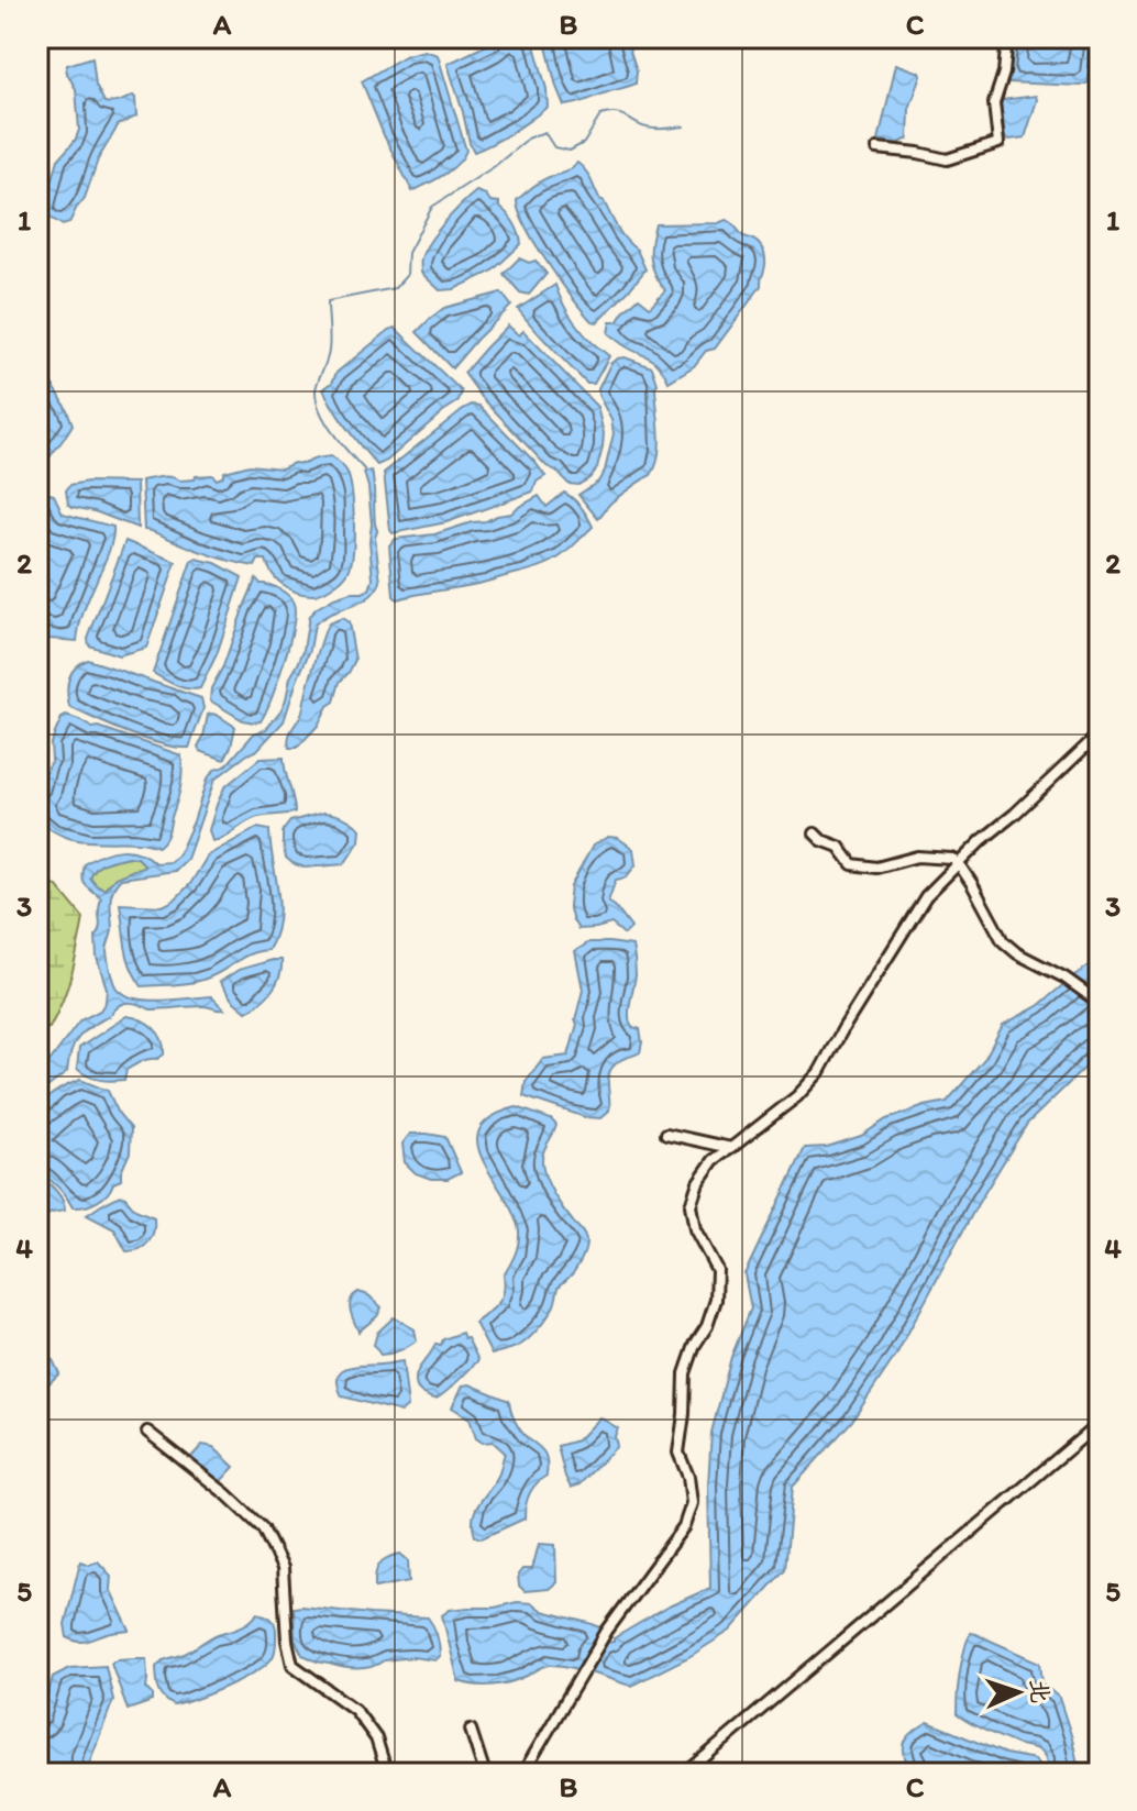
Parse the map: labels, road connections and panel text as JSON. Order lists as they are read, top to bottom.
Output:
{
  "north": "right",
  "grid": {
    "columns": ["A", "B", "C"],
    "rows": [
      "1",
      "2",
      "3",
      "4",
      "5"
    ]
  }
}
